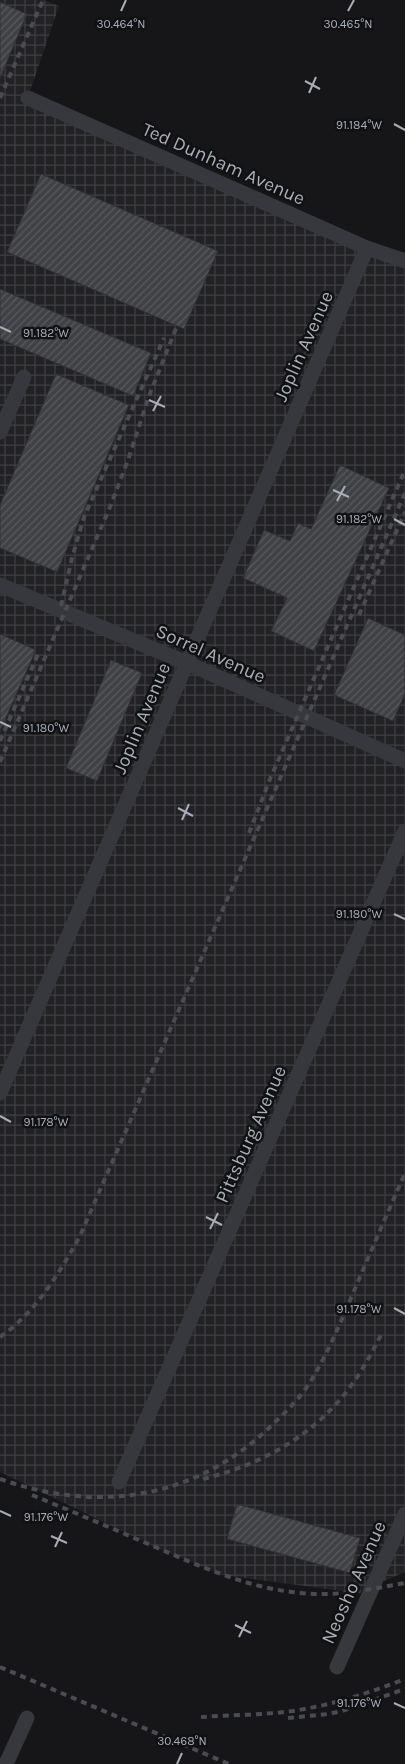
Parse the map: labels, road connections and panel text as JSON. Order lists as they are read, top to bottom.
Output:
{
  "streets": {
    "street": [
      "Ted Dunham Avenue",
      "Joplin Avenue",
      "Sorrel Avenue",
      "Pittsburg Avenue",
      "Neosho Avenue"
    ]
  },
  "crossings": [
    ["Ted Dunham Avenue", "Joplin Avenue"],
    ["Joplin Avenue", "Sorrel Avenue"]
  ],
  "coordinates": [
    "30.464°N",
    "30.465°N",
    "91.184°W",
    "91.182°W",
    "91.180°W",
    "91.178°W",
    "91.176°W",
    "30.468°N"
  ]
}
